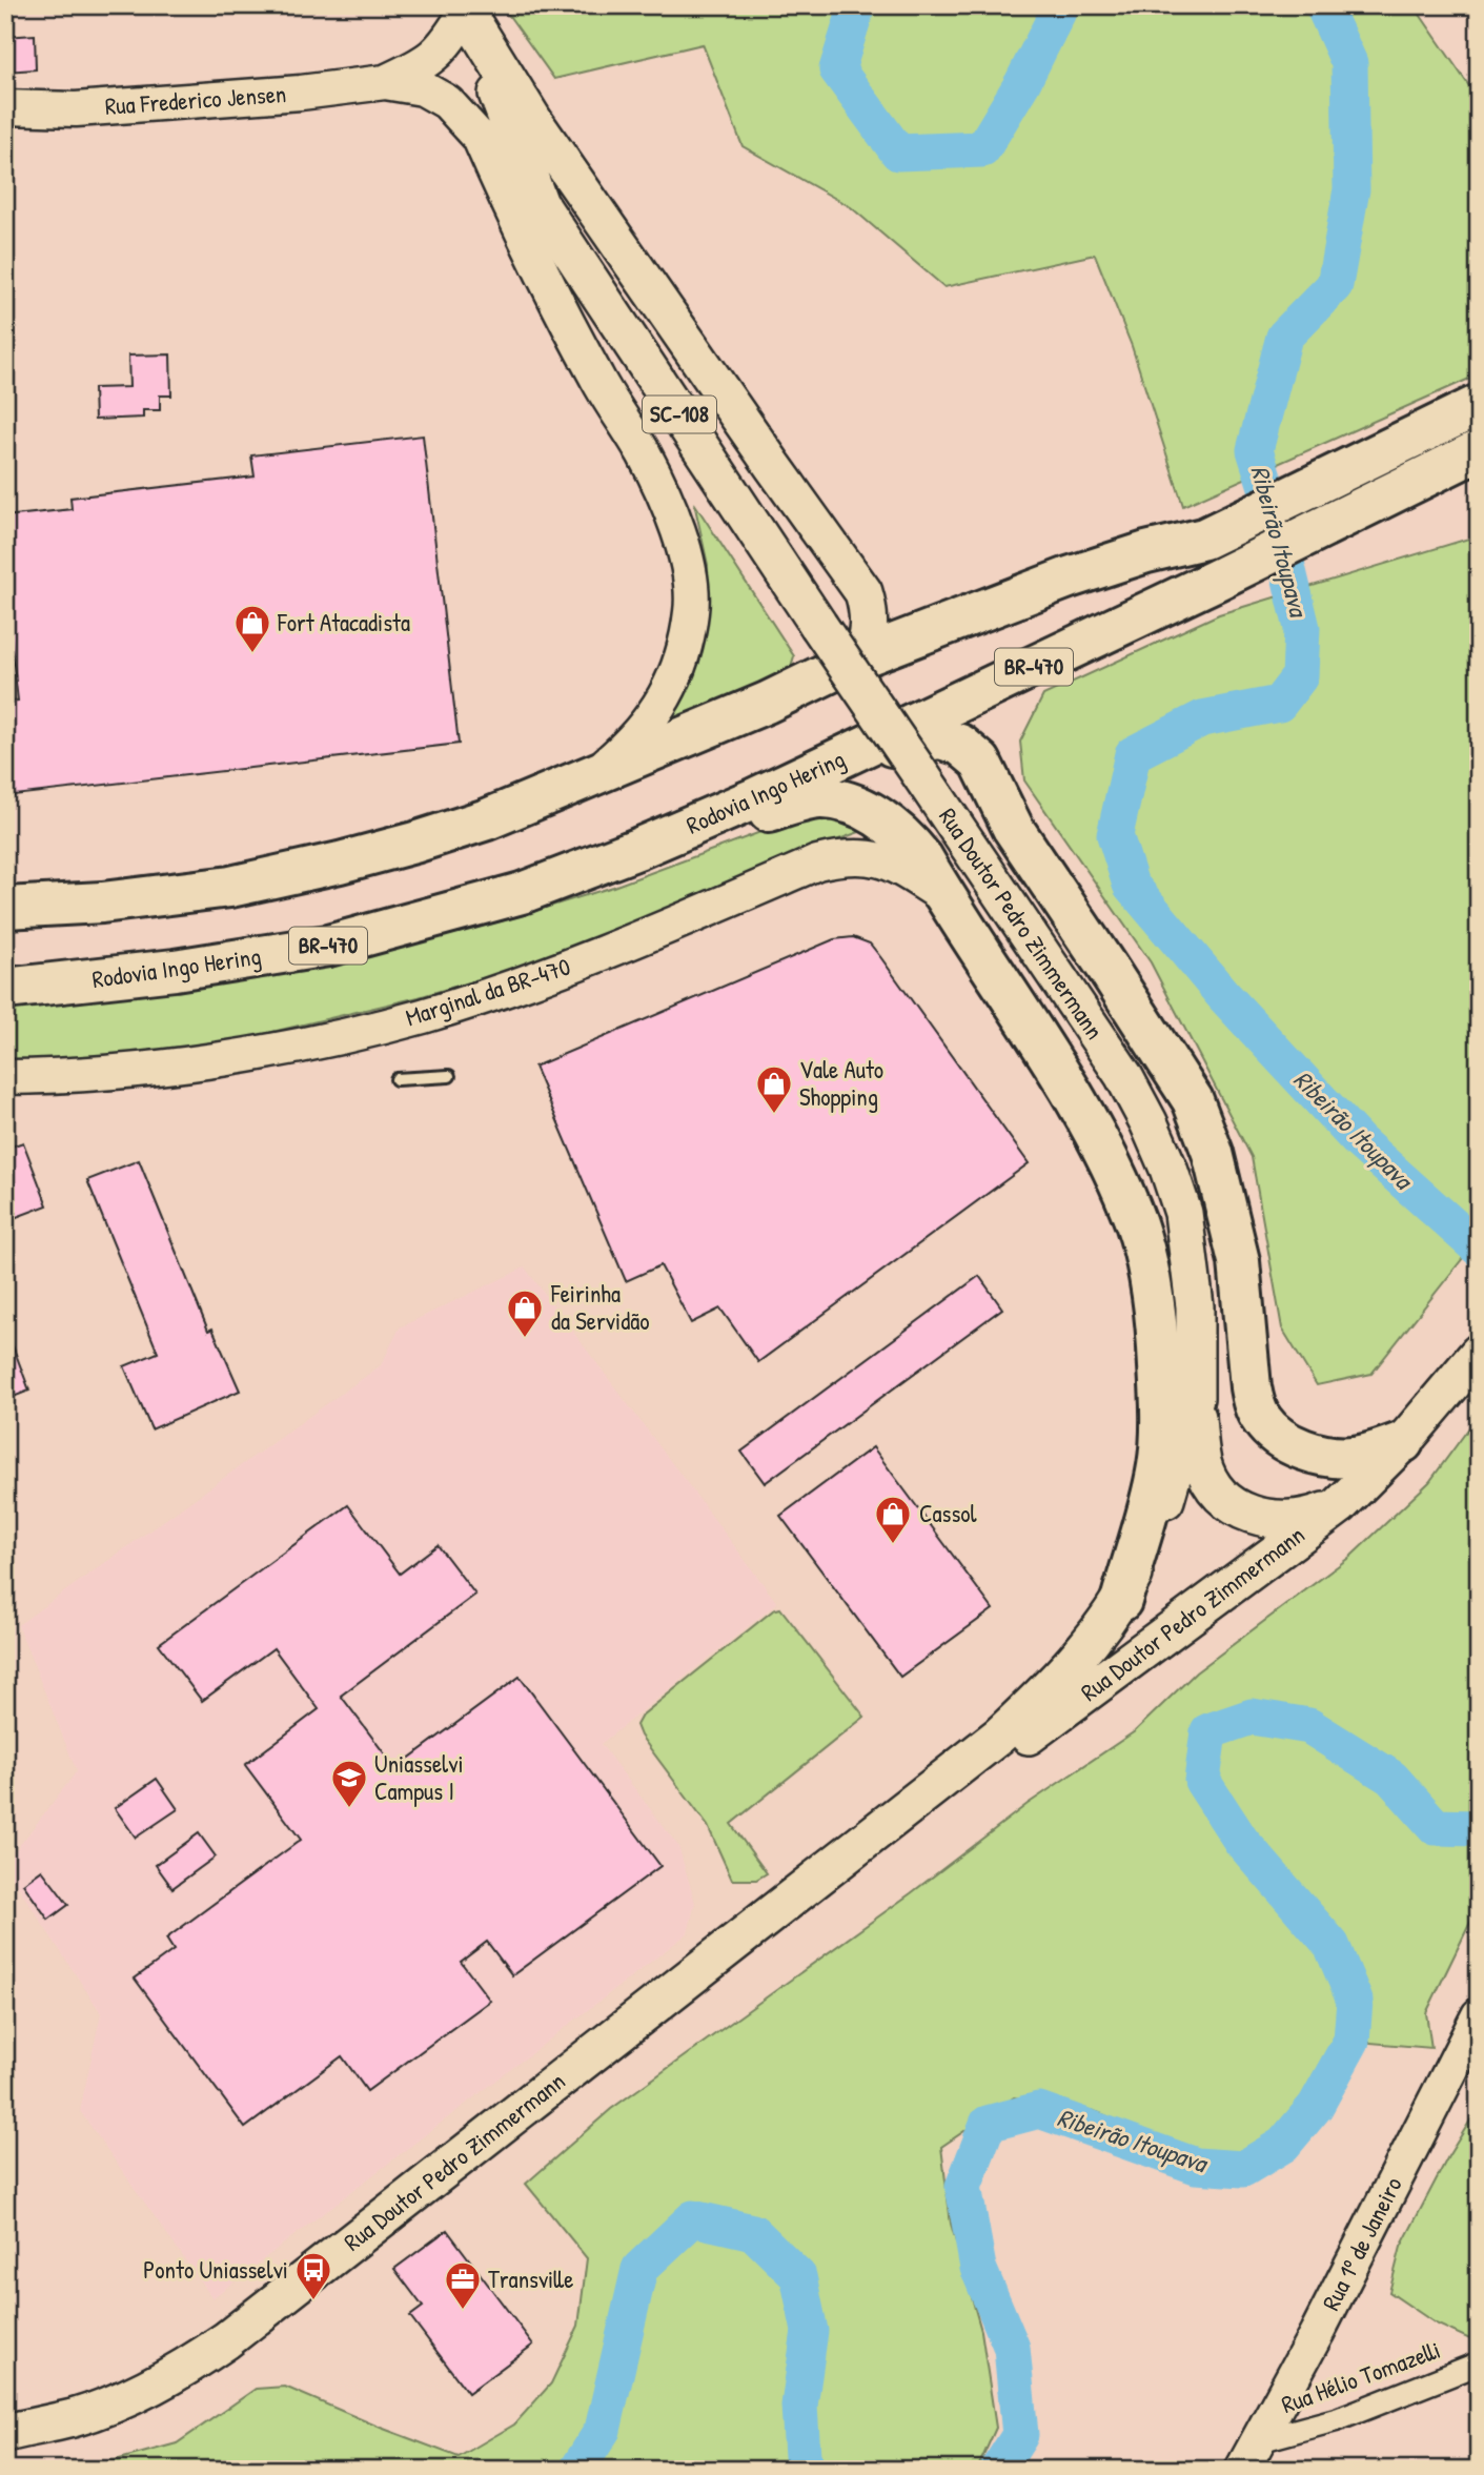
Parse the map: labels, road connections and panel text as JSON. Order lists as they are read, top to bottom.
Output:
{
  "streets": {
    "highway": ["BR-470", "Rodovia Ingo Hering"],
    "main road": ["SC-108", "Rua Doutor Pedro Zimmermann"],
    "street": [
      "Rua Frederico Jensen",
      "Marginal da BR-470",
      "Rua 1º de Janeiro",
      "Rua Hélio Tomazelli"
    ]
  },
  "crossings": [
    ["Rua Frederico Jensen", "Rua Doutor Pedro Zimmermann"],
    ["Rua 1º de Janeiro", "Rua Hélio Tomazelli"]
  ],
  "water": ["Ribeirão Itoupava"],
  "places": {
    "shop": [
      "Fort Atacadista",
      "Vale Auto Shopping",
      "Feirinha da Servidão",
      "Cassol"
    ],
    "school or university": ["Uniasselvi Campus I"],
    "bus stop": ["Ponto Uniasselvi"],
    "office": ["Transville"]
  }
}
